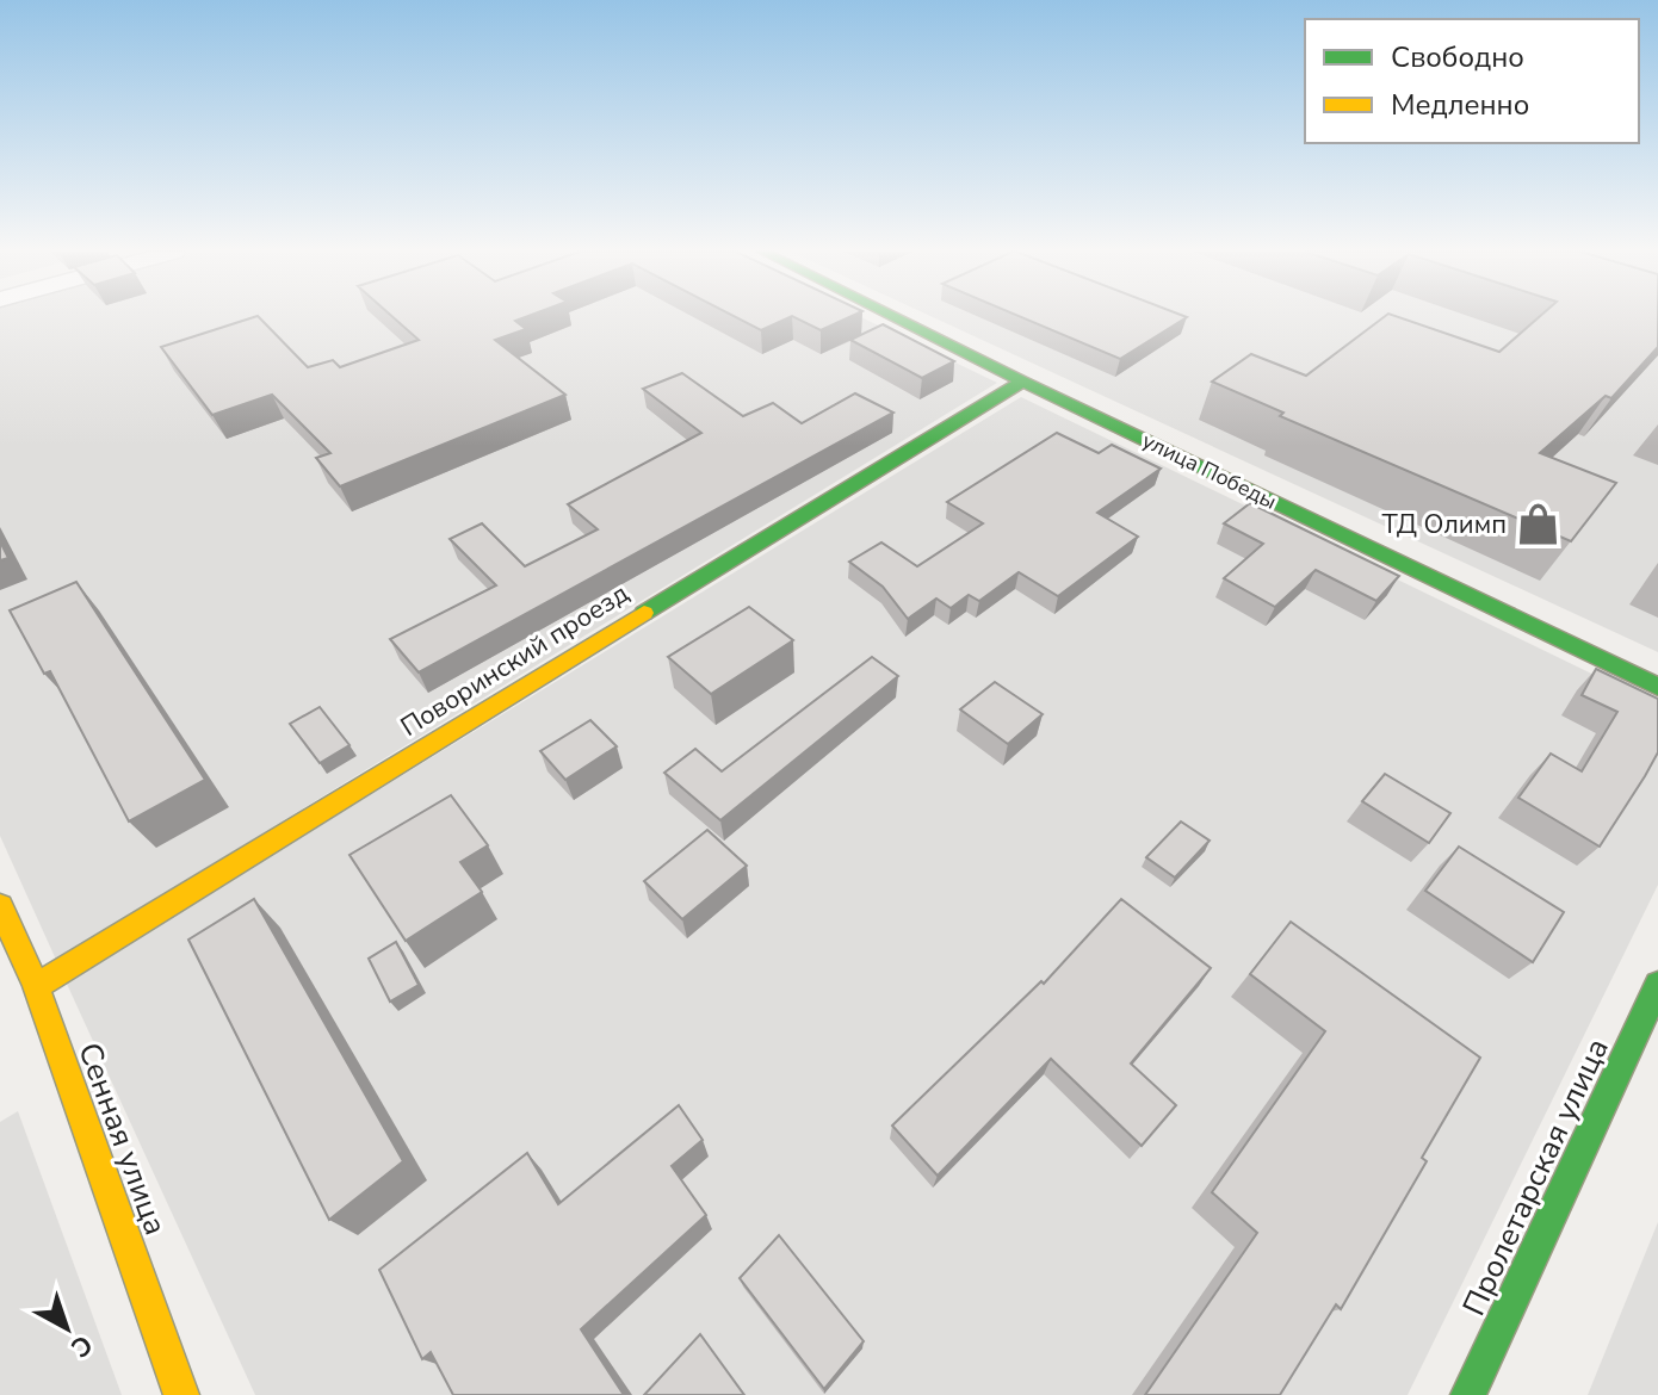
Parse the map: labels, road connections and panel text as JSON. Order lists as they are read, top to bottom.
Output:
{
  "streets": {
    "street": [
      "улица Победы",
      "Поворинский проезд",
      "Сенная улица",
      "Пролетарская улица"
    ]
  },
  "crossings": [
    ["улица Победы", "Поворинский проезд"],
    ["Поворинский проезд", "Сенная улица"]
  ],
  "places": {
    "shop": ["ТД Олимп"]
  },
  "legend": ["Свободно", "Медленно"],
  "north": "bottom right"
}
